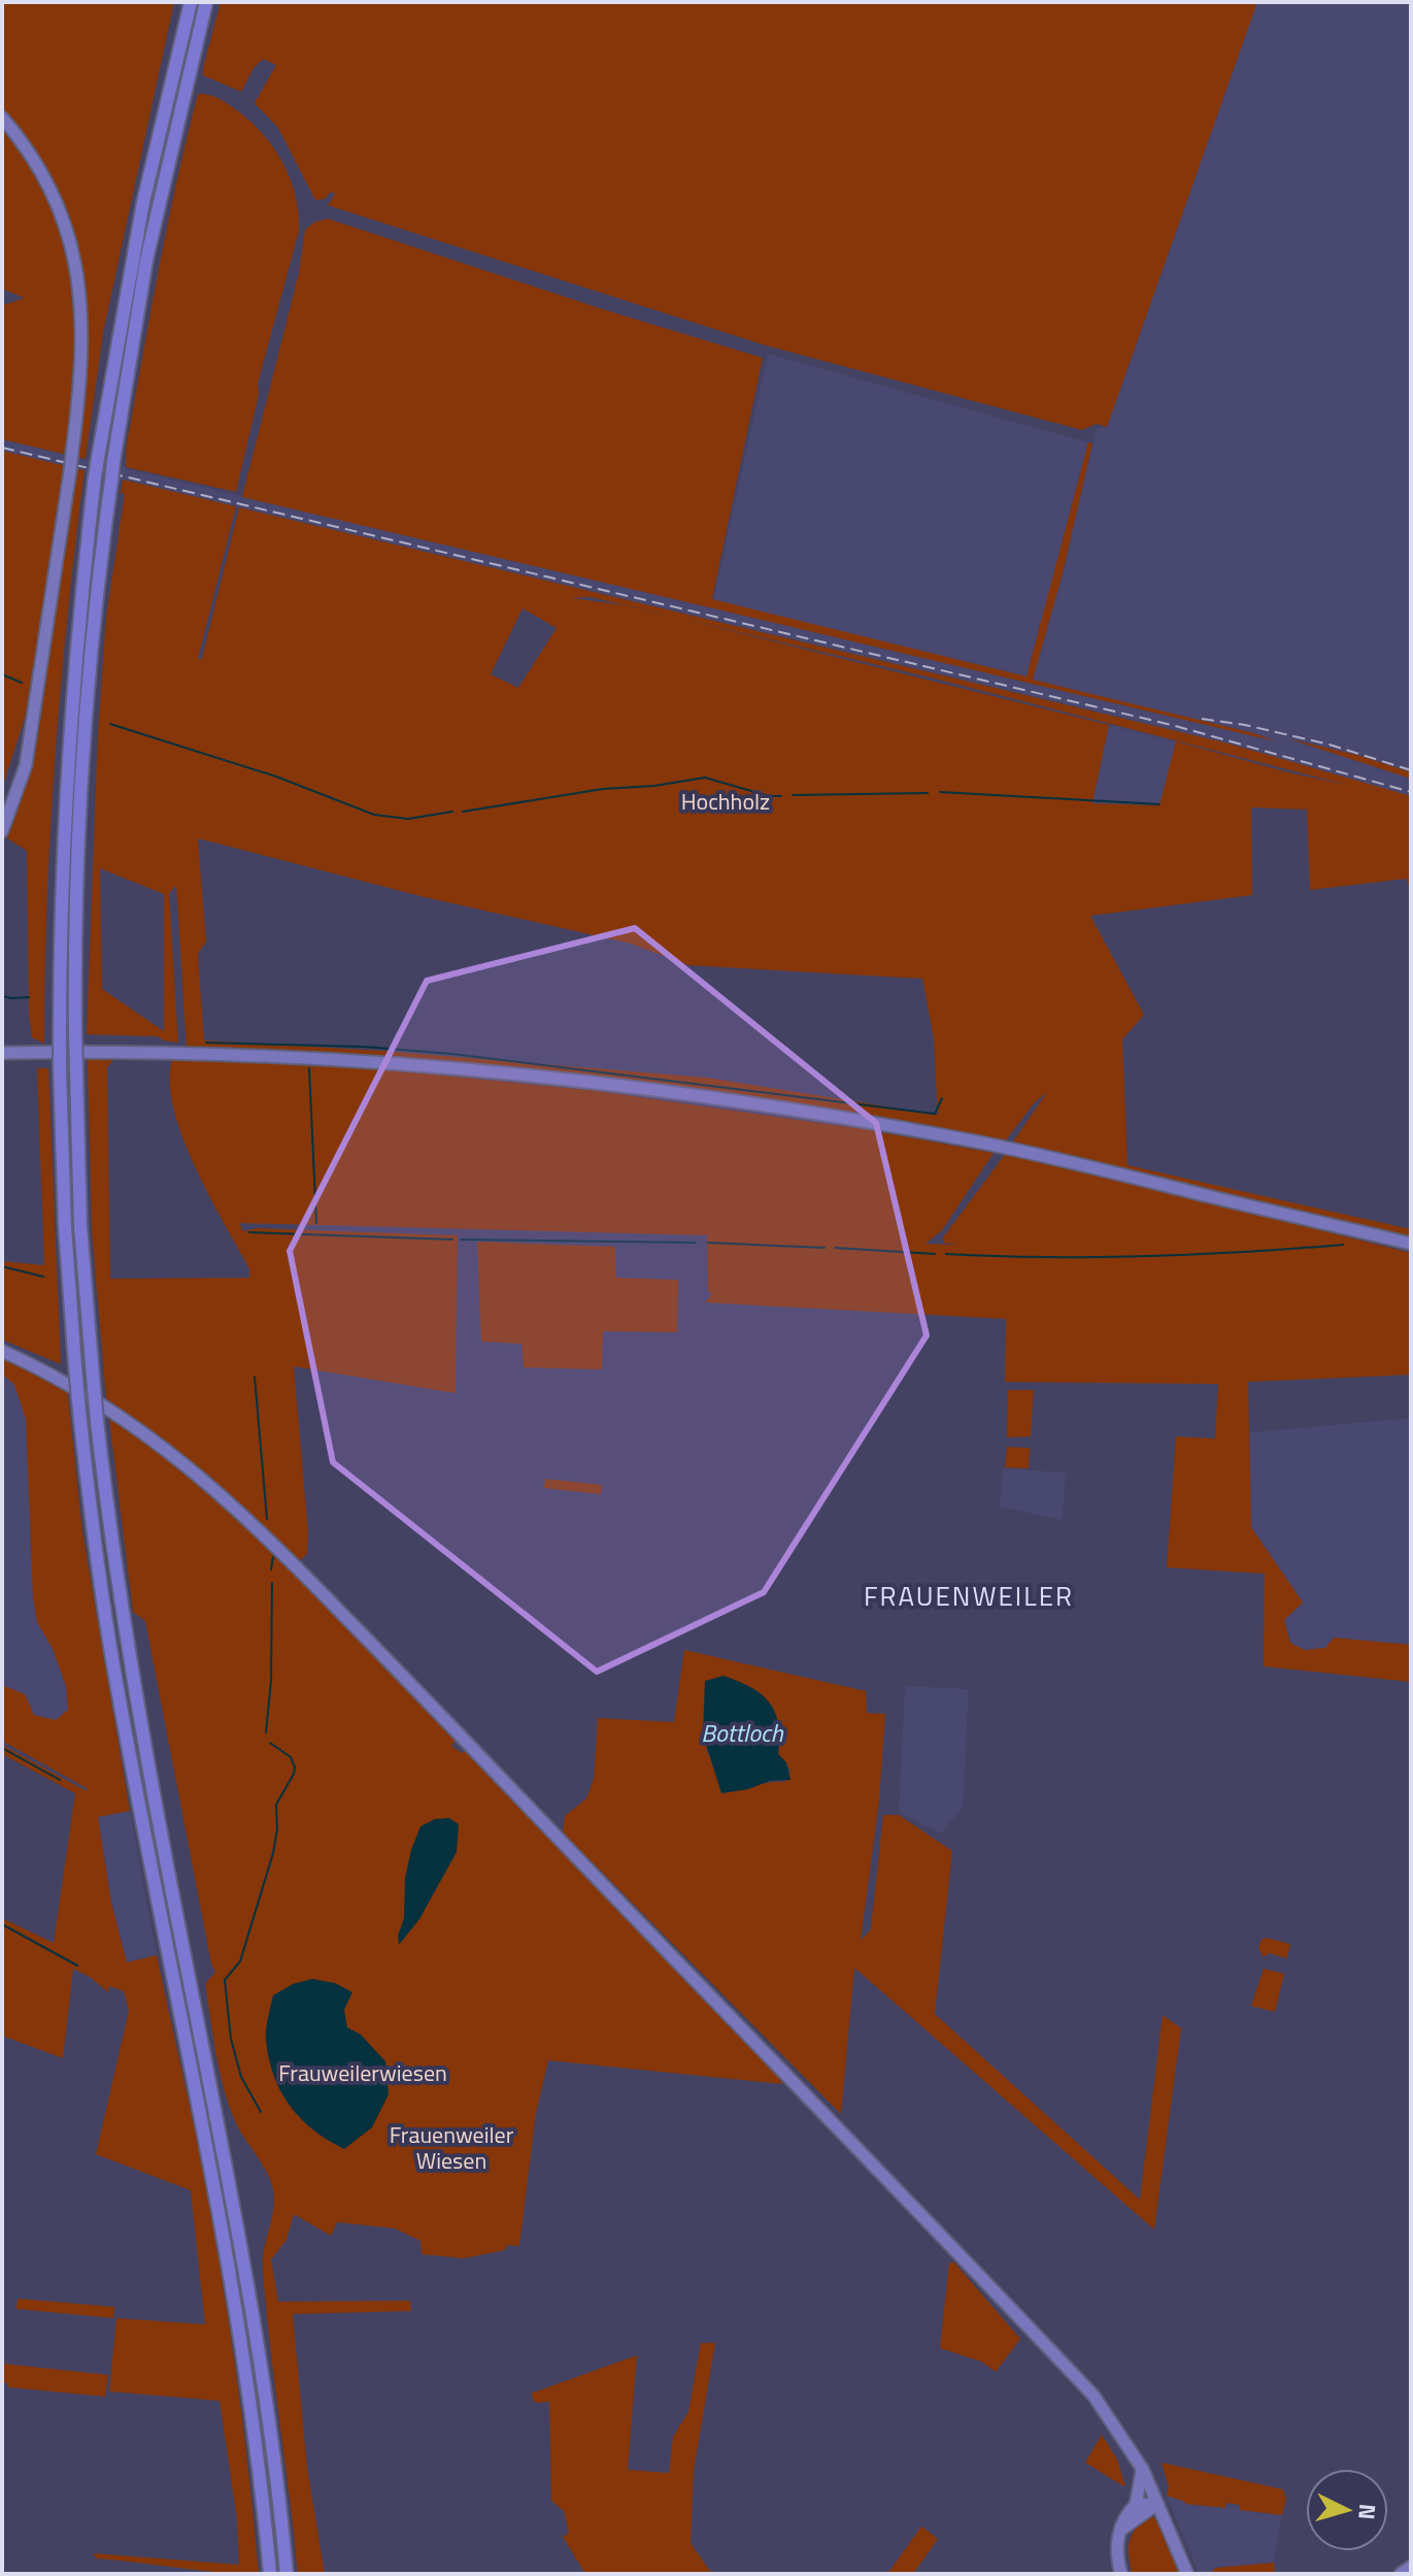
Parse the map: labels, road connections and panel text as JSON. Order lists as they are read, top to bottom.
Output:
{
  "districts": ["FRAUENWEILER"],
  "water": ["Bottloch"],
  "parks": ["Hochholz", "Frauweilerwiesen", "Frauenweiler Wiesen"],
  "north": "right"
}
